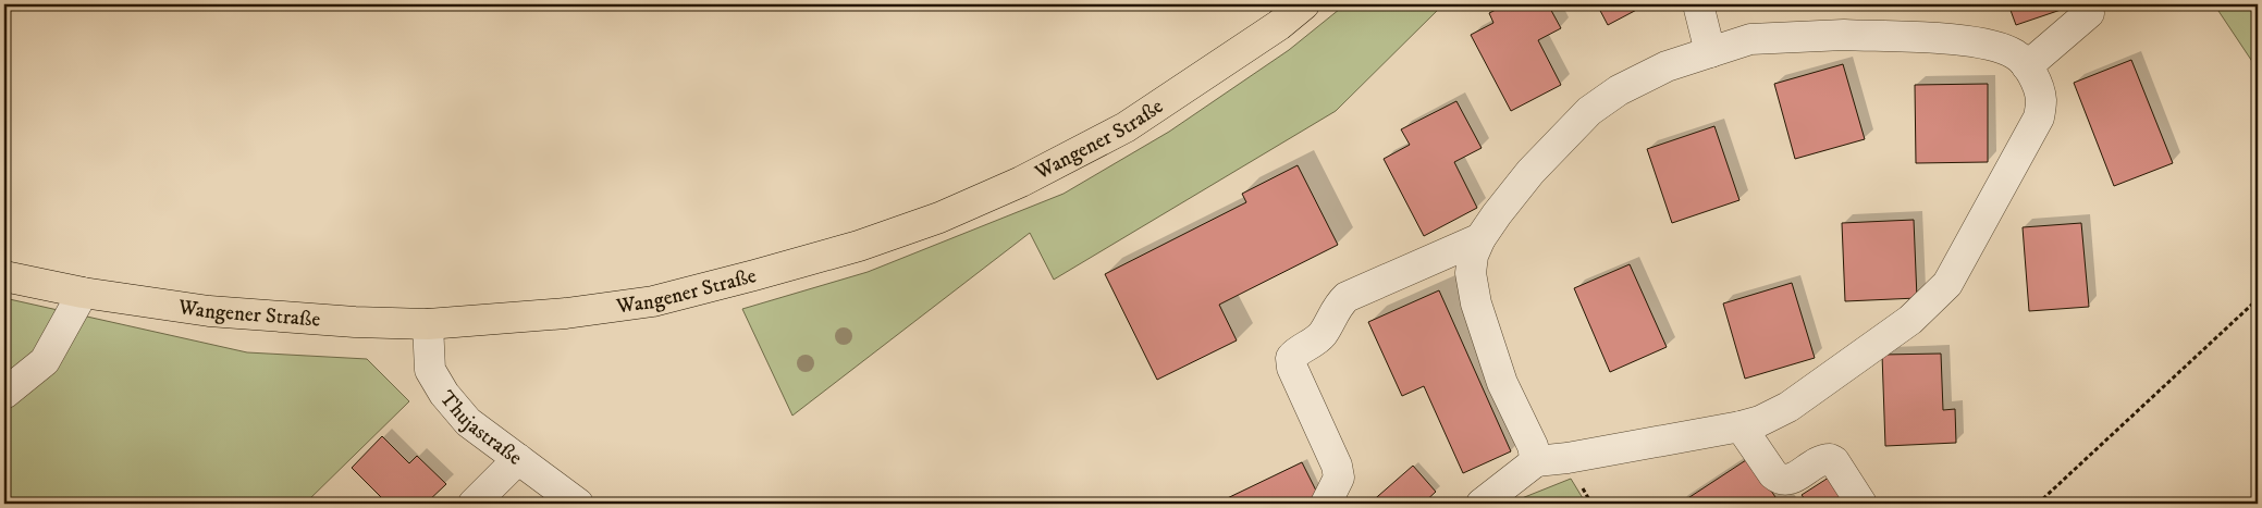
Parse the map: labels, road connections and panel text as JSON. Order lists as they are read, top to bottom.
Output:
{
  "streets": {
    "main road": ["Wangener Straße"],
    "street": ["Thujastraße"]
  },
  "crossings": [
    ["Wangener Straße", "Thujastraße"]
  ]
}
